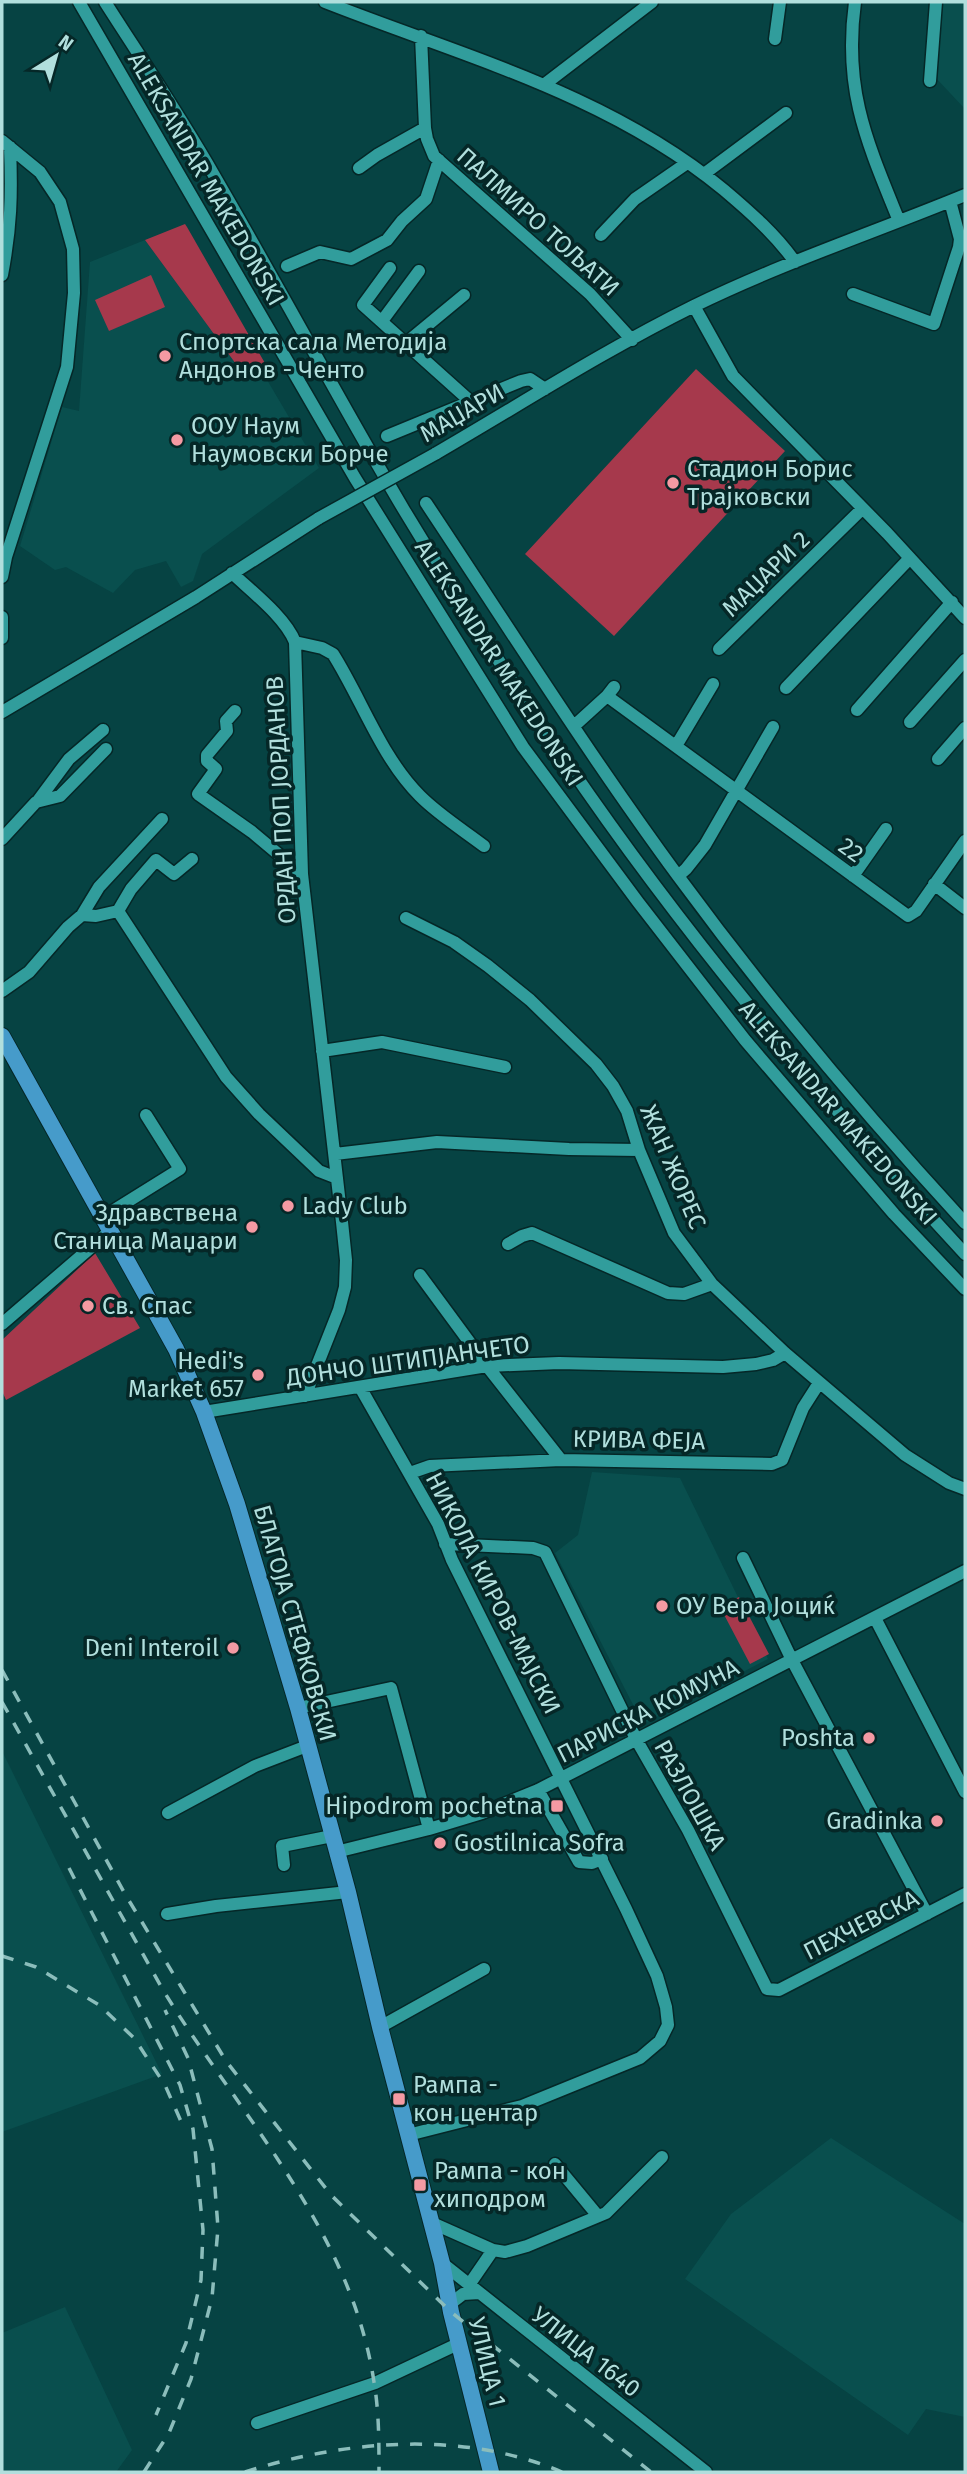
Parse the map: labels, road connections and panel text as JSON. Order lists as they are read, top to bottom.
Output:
{
  "streets": {
    "main road": ["БЛАГОЈА СТЕФКОВСКИ", "УЛИЦА 1"],
    "street": [
      "ALEKSANDAR MAKEDONSKI",
      "ПАЛМИРО ТОЉАТИ",
      "МАЏАРИ",
      "МАЏАРИ 2",
      "ОРДАН ПОП ЈОРДАНОВ",
      "22",
      "ЖАН ЖОРЕС",
      "ДОНЧО ШТИПЈАНЧЕТО",
      "КРИВА ФЕЈА",
      "НИКОЛА КИРОВ-МАЈСКИ",
      "ПАРИСКА КОМУНА",
      "РАЗЛОШКА",
      "ПЕХЧЕВСКА",
      "УЛИЦА 1640"
    ]
  },
  "crossings": [
    ["ПАЛМИРО ТОЉАТИ", "МАЏАРИ"],
    ["МАЏАРИ", "ОРДАН ПОП ЈОРДАНОВ"],
    ["ОРДАН ПОП ЈОРДАНОВ", "ДОНЧО ШТИПЈАНЧЕТО"],
    ["ЖАН ЖОРЕС", "ДОНЧО ШТИПЈАНЧЕТО"],
    ["ЖАН ЖОРЕС", "КРИВА ФЕЈА"],
    ["ДОНЧО ШТИПЈАНЧЕТО", "НИКОЛА КИРОВ-МАЈСКИ"],
    ["ДОНЧО ШТИПЈАНЧЕТО", "БЛАГОЈА СТЕФКОВСКИ"],
    ["КРИВА ФЕЈА", "НИКОЛА КИРОВ-МАЈСКИ"],
    ["НИКОЛА КИРОВ-МАЈСКИ", "БЛАГОЈА СТЕФКОВСКИ"],
    ["НИКОЛА КИРОВ-МАЈСКИ", "ПАРИСКА КОМУНА"],
    ["НИКОЛА КИРОВ-МАЈСКИ", "РАЗЛОШКА"],
    ["БЛАГОЈА СТЕФКОВСКИ", "ПАРИСКА КОМУНА"],
    ["БЛАГОЈА СТЕФКОВСКИ", "УЛИЦА 1640"],
    ["БЛАГОЈА СТЕФКОВСКИ", "УЛИЦА 1"],
    ["ПАРИСКА КОМУНА", "РАЗЛОШКА"],
    ["РАЗЛОШКА", "ПЕХЧЕВСКА"],
    ["УЛИЦА 1640", "УЛИЦА 1"]
  ],
  "places": {
    "other": [
      "Спортска сала Методија Андонов - Ченто",
      "ООУ Наум Наумовски Борче",
      "Стадион Борис Трајковски",
      "Lady Club",
      "Здравствена Станица Маџари",
      "Св. Спас",
      "Hedi's Market 657",
      "ОУ Вера Јоциќ",
      "Deni Interoil",
      "Poshta",
      "Gradinka",
      "Gostilnica Sofra"
    ],
    "transit": ["Hipodrom pochetna", "Рампа - кон центар", "Рампа - кон хиподром"]
  },
  "north": "top right"
}
